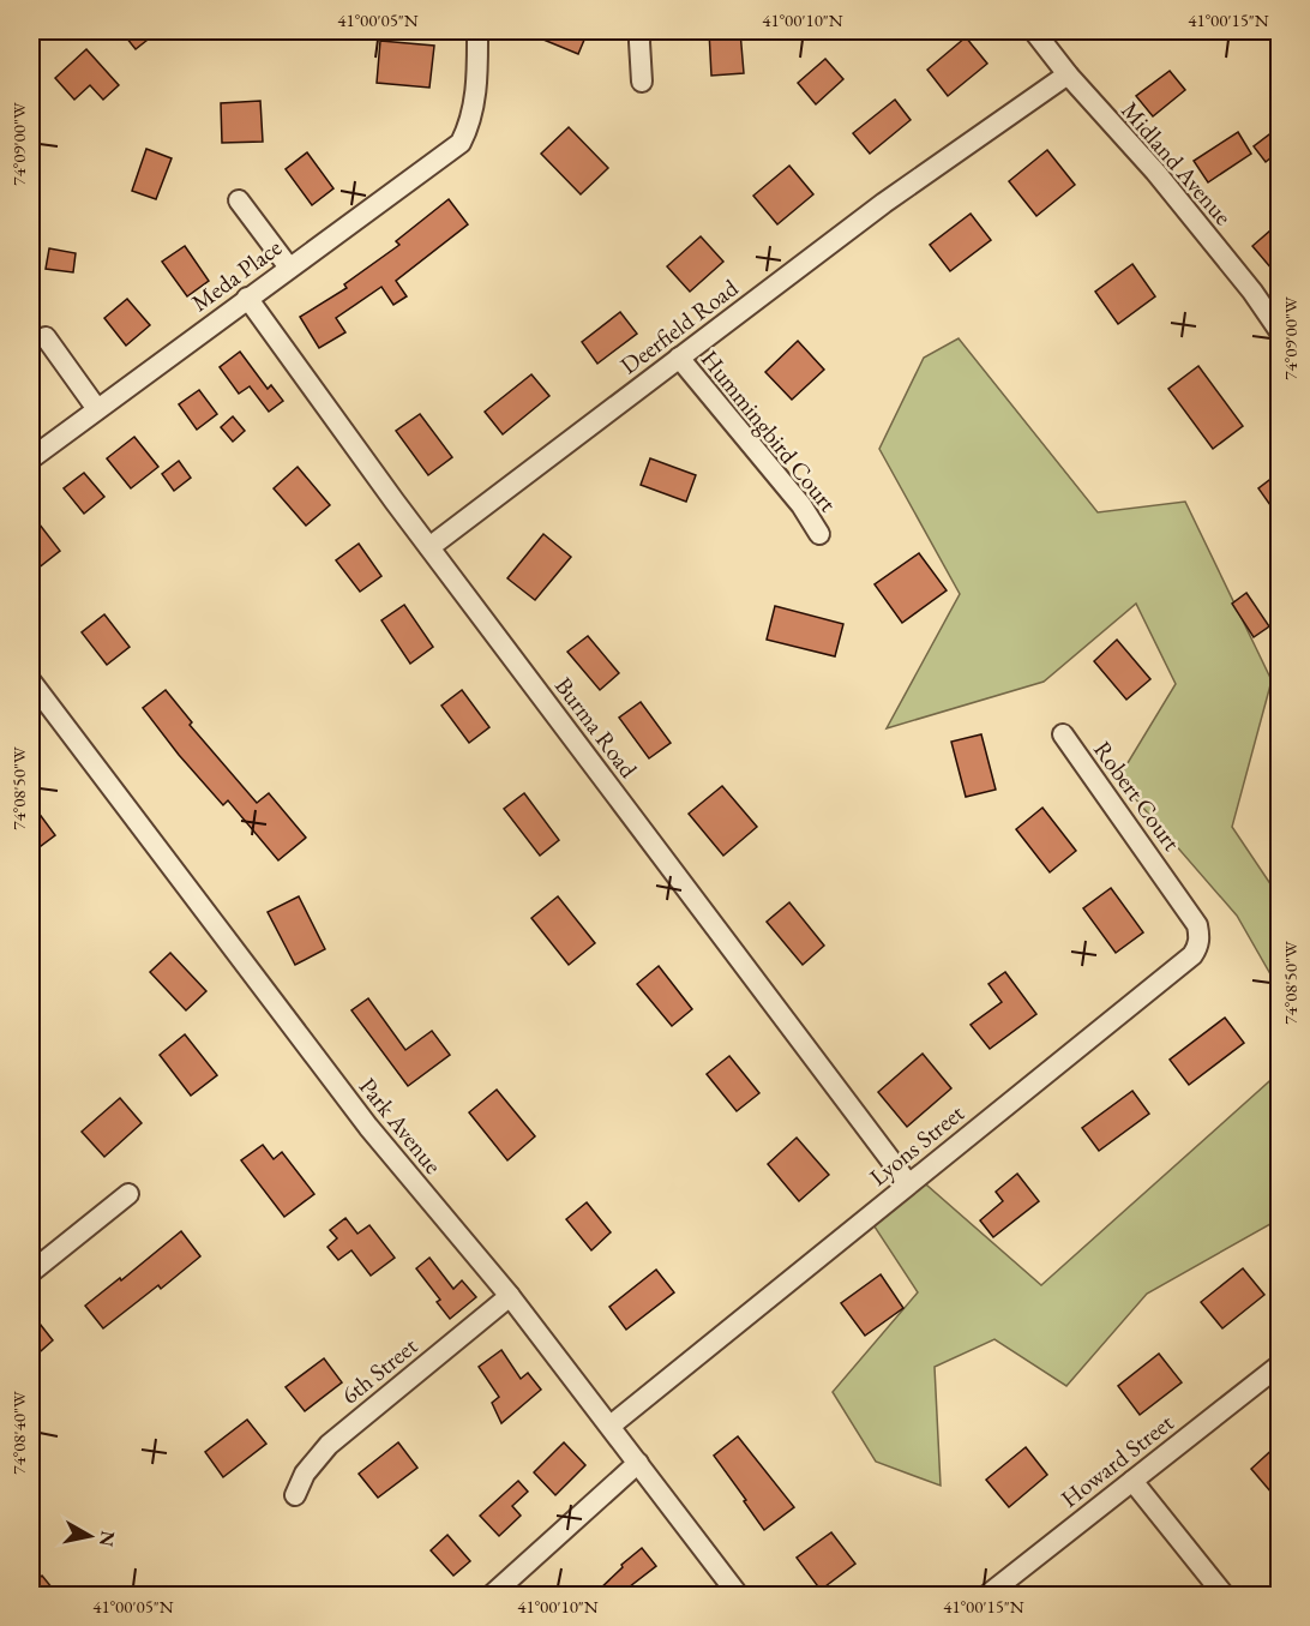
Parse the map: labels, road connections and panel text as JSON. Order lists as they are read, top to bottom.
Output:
{
  "streets": {
    "street": [
      "Midland Avenue",
      "Meda Place",
      "Deerfield Road",
      "Hummingbird Court",
      "Burma Road",
      "Robert Court",
      "Park Avenue",
      "Lyons Street",
      "6th Street",
      "Howard Street"
    ]
  },
  "crossings": [
    ["Midland Avenue", "Deerfield Road"],
    ["Meda Place", "Burma Road"],
    ["Deerfield Road", "Hummingbird Court"],
    ["Deerfield Road", "Burma Road"],
    ["Burma Road", "Lyons Street"],
    ["Robert Court", "Lyons Street"],
    ["Park Avenue", "Lyons Street"],
    ["Park Avenue", "6th Street"]
  ],
  "north": "right",
  "coordinates": [
    "41°00'05\"N",
    "41°00'10\"N",
    "41°00'15\"N",
    "74°09'00\"W",
    "74°08'50\"W",
    "74°08'40\"W"
  ]
}
